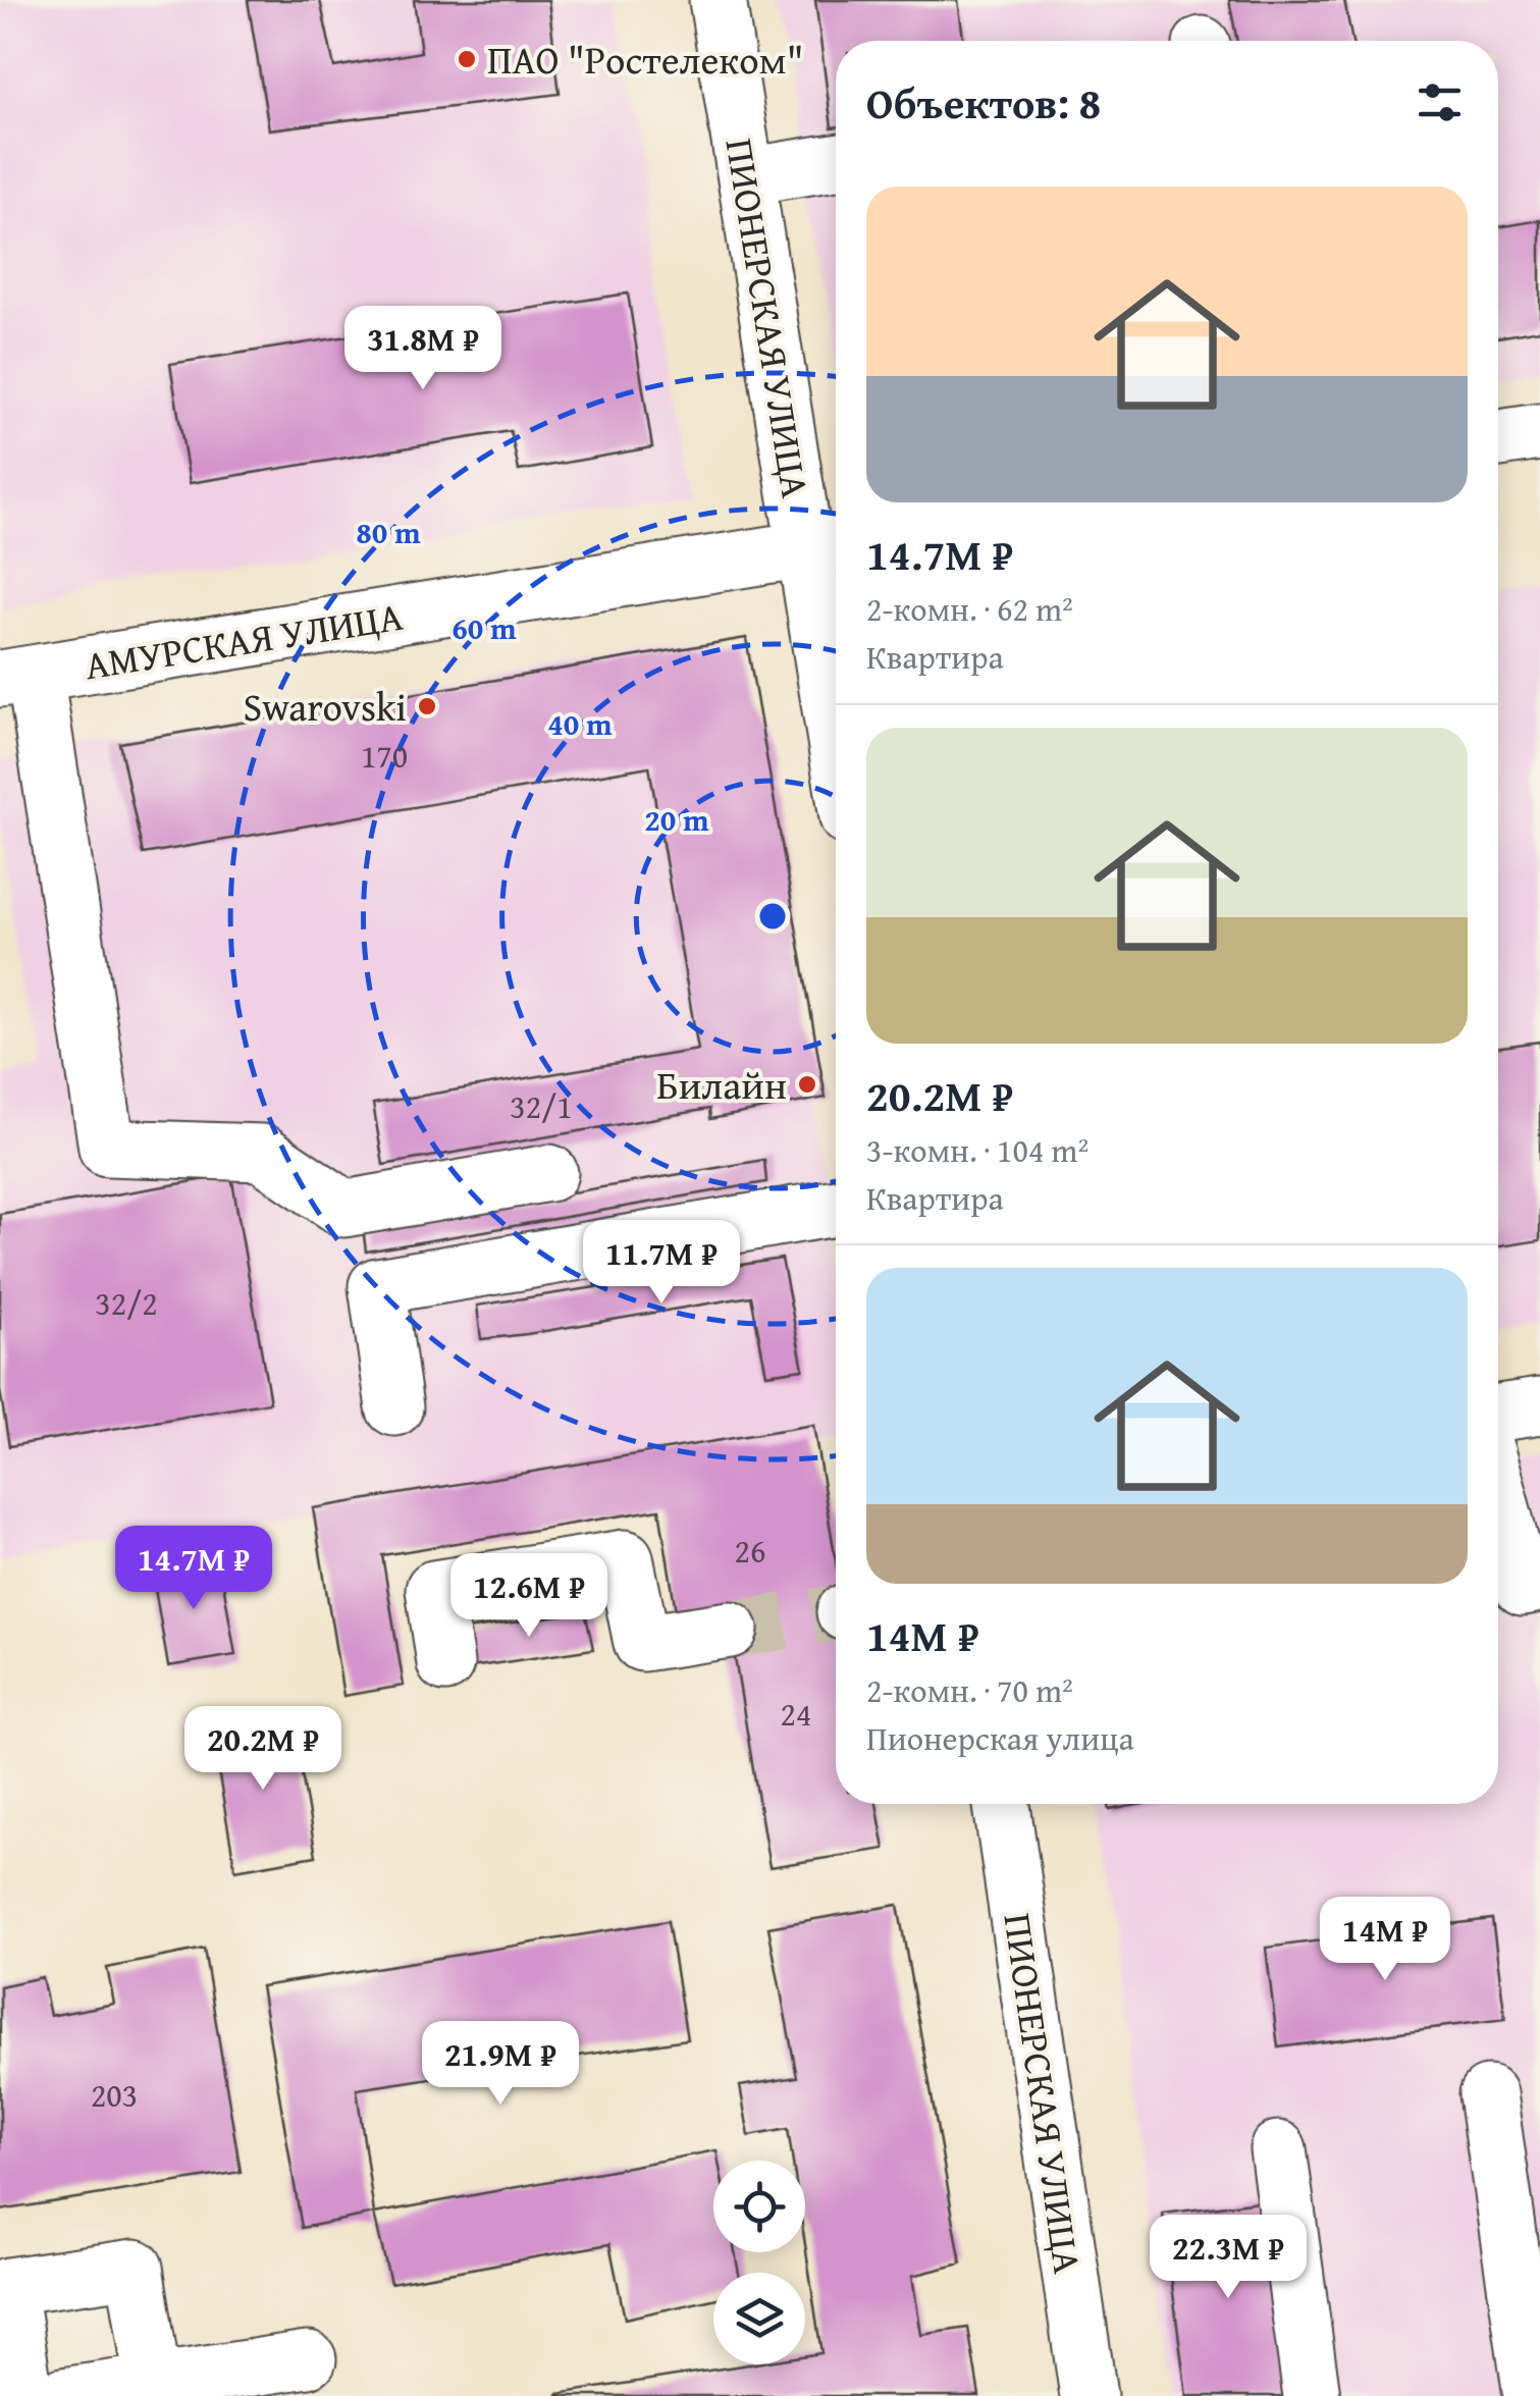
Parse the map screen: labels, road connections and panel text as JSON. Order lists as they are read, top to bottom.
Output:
{
  "streets": {
    "street": ["ПИОНЕРСКАЯ УЛИЦА", "АМУРСКАЯ УЛИЦА"]
  },
  "crossings": [
    ["ПИОНЕРСКАЯ УЛИЦА", "АМУРСКАЯ УЛИЦА"]
  ],
  "places": ["ПАО \"Ростелеком\"", "Swarovski", "Билайн"],
  "house_numbers": [
    "170",
    "32/1",
    "32/2",
    "26",
    "24",
    "203"
  ],
  "page": {
    "heading": "Объектов: 8",
    "list": [
      {
        "name": "14.7M ₽",
        "note": "2-комн. · 62 m² · Квартира"
      },
      {
        "name": "20.2M ₽",
        "note": "3-комн. · 104 m² · Квартира"
      },
      {
        "name": "14M ₽",
        "note": "2-комн. · 70 m² · Пионерская улица"
      }
    ],
    "price": [
      "31.8M ₽",
      "11.7M ₽",
      "14.7M ₽",
      "12.6M ₽",
      "20.2M ₽",
      "14M ₽",
      "21.9M ₽",
      "22.3M ₽"
    ]
  },
  "rings": [
    "80 m",
    "60 m",
    "40 m",
    "20 m"
  ]
}
